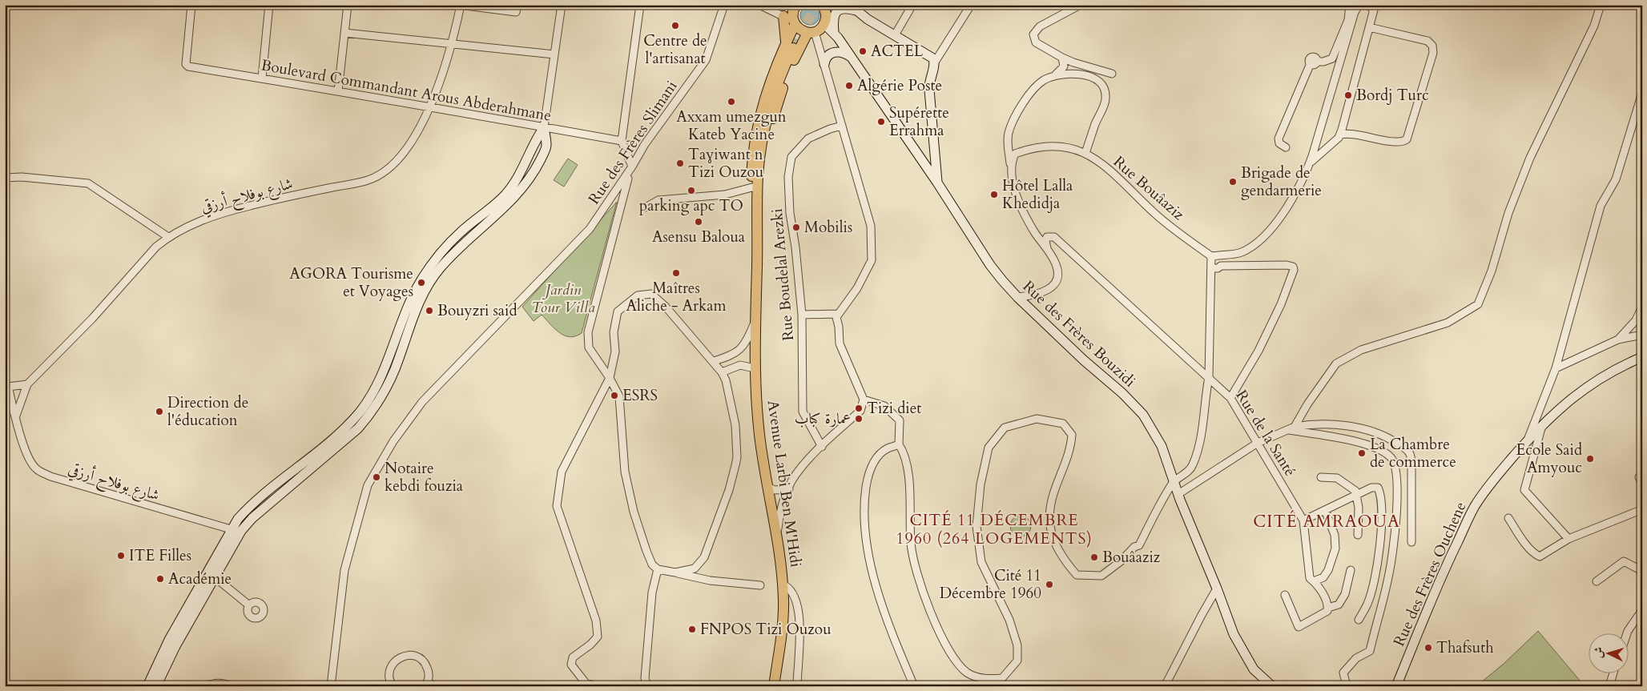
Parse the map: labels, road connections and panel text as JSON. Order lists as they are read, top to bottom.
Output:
{
  "streets": {
    "main road": ["Rue des Frères Bouzidi", "Avenue Larbi Ben M'Hidi", "Rue des Frères Ouchene"],
    "street": [
      "Boulevard Commandant Arous Abderahmane",
      "Rue des Frères Slimani",
      "Rue Bouâaziz",
      "شارع بوفلاح أرزقي",
      "Rue Boudelal Arezki",
      "Rue de la Santé"
    ]
  },
  "crossings": [
    ["Boulevard Commandant Arous Abderahmane", "شارع بوفلاح أرزقي"]
  ],
  "districts": ["CITÉ 11 DÉCEMBRE 1960 (264 LOGEMENTS)", "CITÉ AMRAOUA"],
  "parks": ["Jardin Tour Villa"],
  "places": [
    "Centre de l'artisanat",
    "ACTEL",
    "Algérie Poste",
    "Bordj Turc",
    "Axxam umezgun Kateb Yacine",
    "Supérette Errahma",
    "Taɣiwant n Tizi Ouzou",
    "Brigade de gendarmerie",
    "parking apc TO",
    "Hôtel Lalla Khedidja",
    "Asensu Baloua",
    "Mobilis",
    "Maîtres Aliche - Arkam",
    "AGORA Tourisme et Voyages",
    "Bouyzri said",
    "ESRS",
    "Tizi diet",
    "Direction de l'éducation",
    "عمارة كباب",
    "La Chambre de commerce",
    "Ecole Said Amyouc",
    "Notaire kebdi fouzia",
    "ITE Filles",
    "Bouâaziz",
    "Académie",
    "Cité 11 Décembre 1960",
    "FNPOS Tizi Ouzou",
    "Thafsuth"
  ],
  "north": "left"
}
